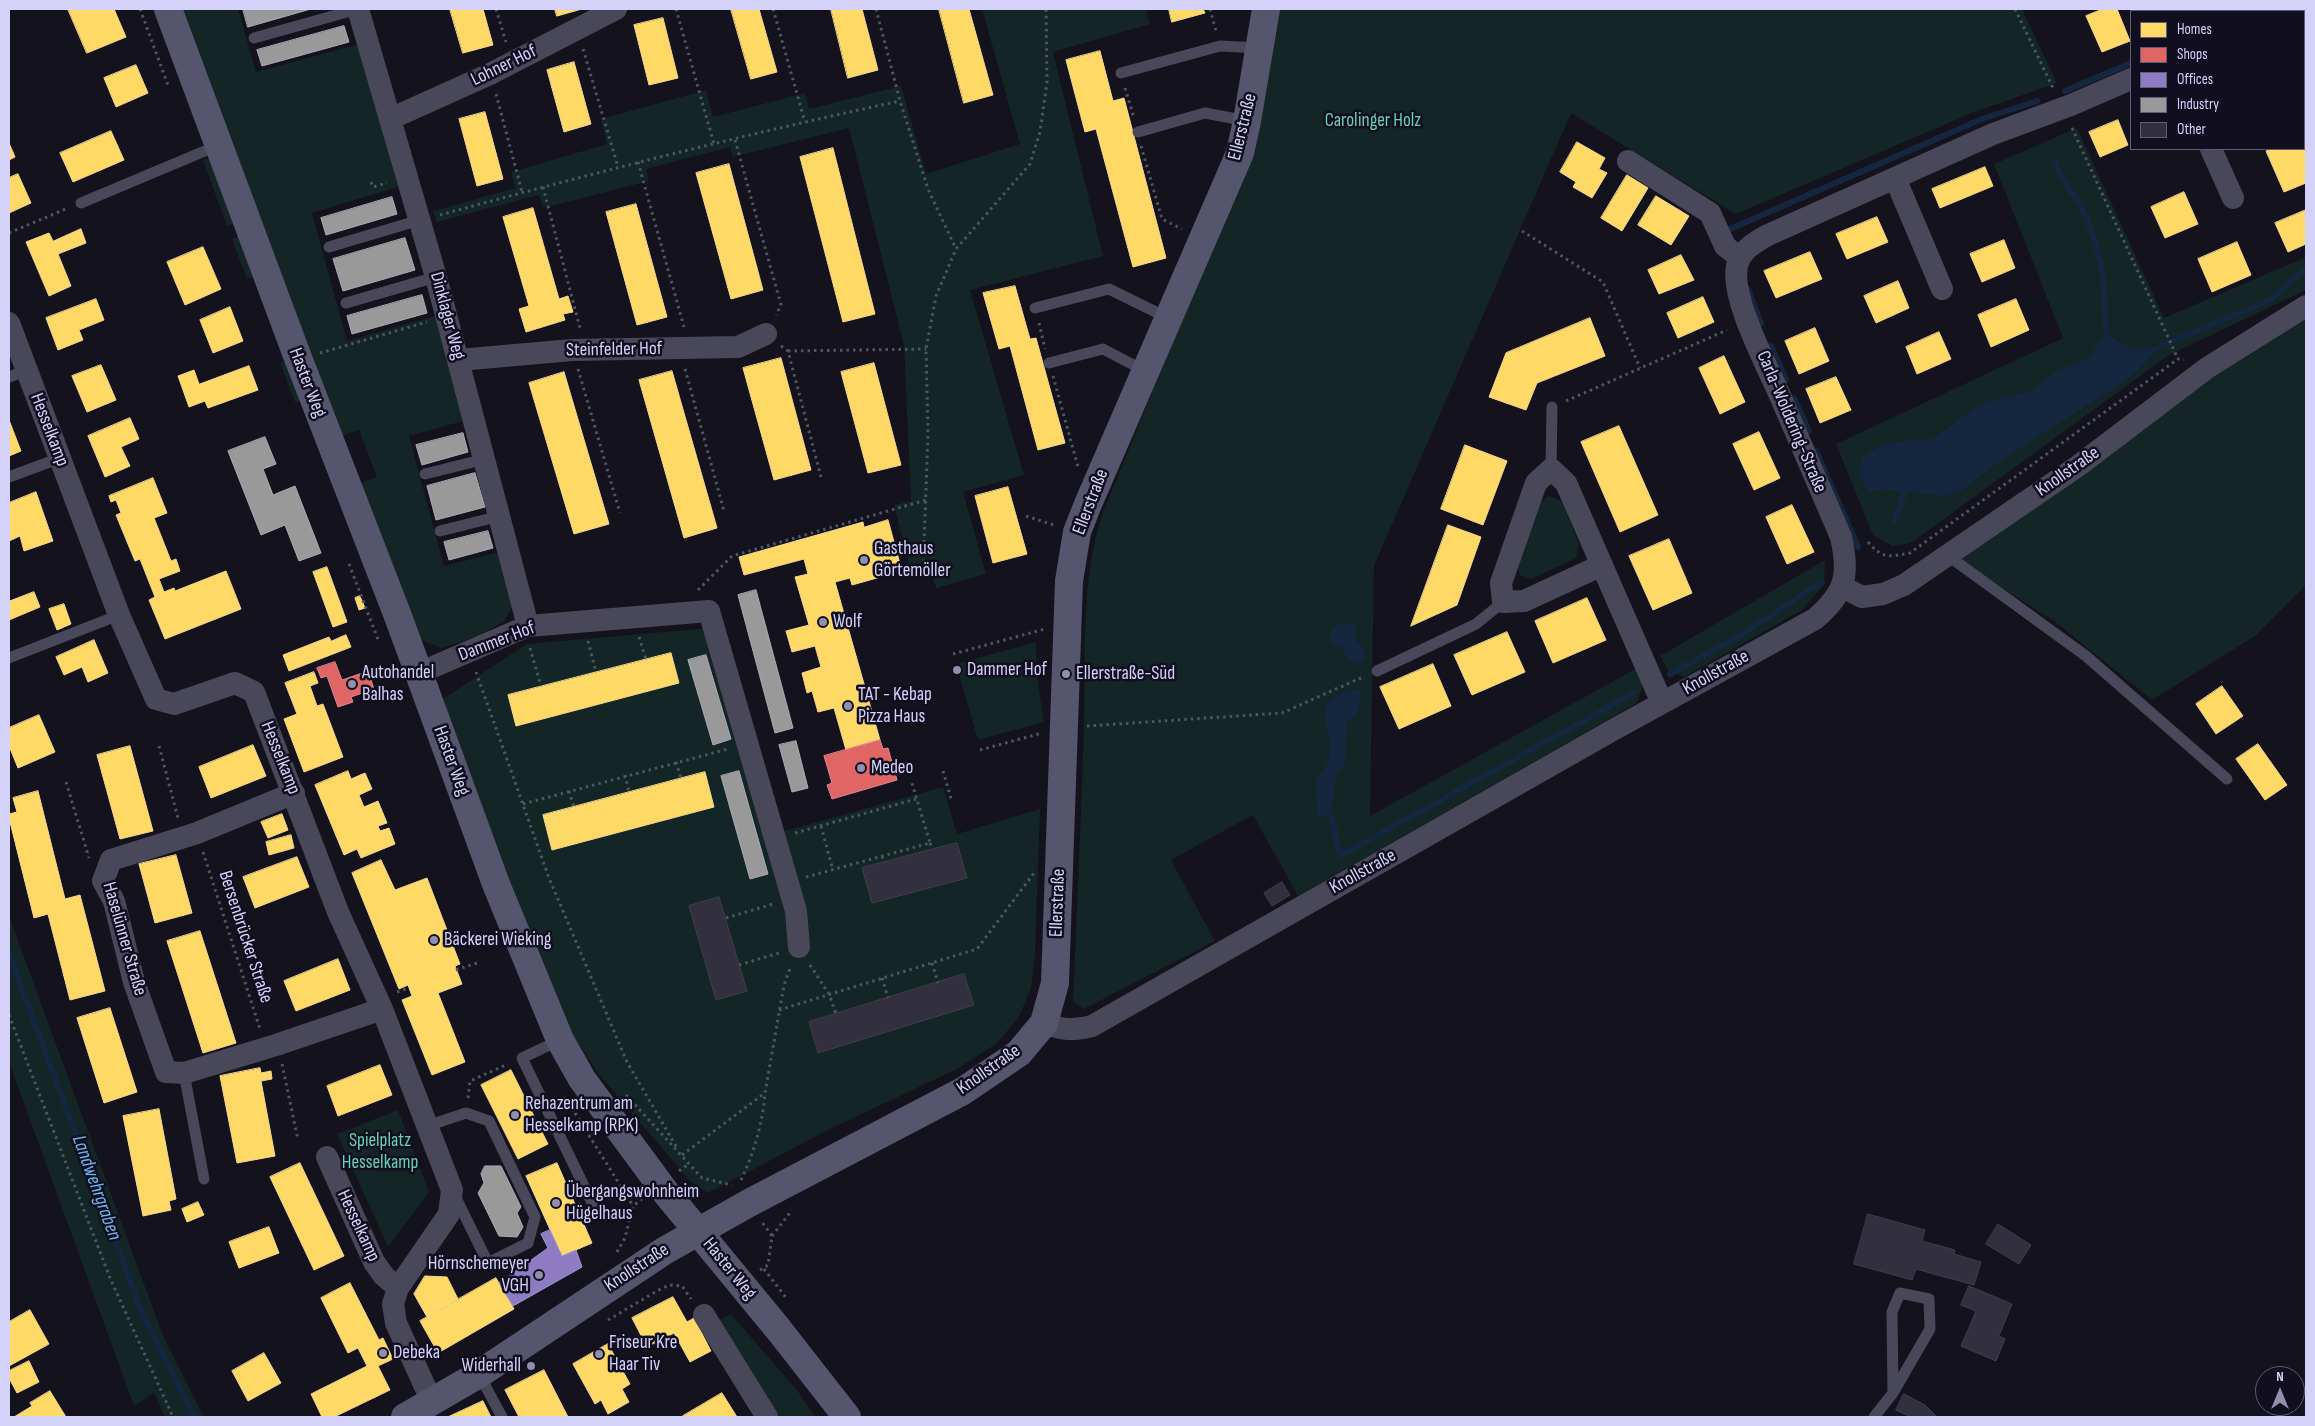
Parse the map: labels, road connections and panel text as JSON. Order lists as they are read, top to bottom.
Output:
{
  "streets": {
    "street": [
      "Lohner Hof",
      "Ellerstraße",
      "Dinklager Weg",
      "Steinfelder Hof",
      "Haster Weg",
      "Carla-Woldering-Straße",
      "Hesselkamp",
      "Knollstraße",
      "Dammer Hof",
      "Haselünner Straße"
    ],
    "path": ["Bersenbrücker Straße"]
  },
  "crossings": [
    ["Lohner Hof", "Dinklager Weg"],
    ["Ellerstraße", "Knollstraße"],
    ["Dinklager Weg", "Steinfelder Hof"],
    ["Dinklager Weg", "Dammer Hof"],
    ["Haster Weg", "Knollstraße"],
    ["Haster Weg", "Dammer Hof"],
    ["Carla-Woldering-Straße", "Knollstraße"],
    ["Hesselkamp", "Haselünner Straße"],
    ["Bersenbrücker Straße", "Haselünner Straße"]
  ],
  "water": ["Landwehrgraben"],
  "parks": ["Carolinger Holz", "Spielplatz Hesselkamp"],
  "places": [
    "Gasthaus Görtemöller",
    "Wolf",
    "Dammer Hof",
    "Ellerstraße-Süd",
    "Autohandel Balhas",
    "TAT - Kebap Pizza Haus",
    "Medeo",
    "Bäckerei Wieking",
    "Rehazentrum am Hesselkamp (RPK)",
    "Übergangswohnheim Hügelhaus",
    "Hörnschemeyer VGH",
    "Debeka",
    "Friseur Kre Haar Tiv",
    "Widerhall"
  ],
  "legend": [
    "Homes",
    "Shops",
    "Offices",
    "Industry",
    "Other"
  ],
  "north": "top"
}
